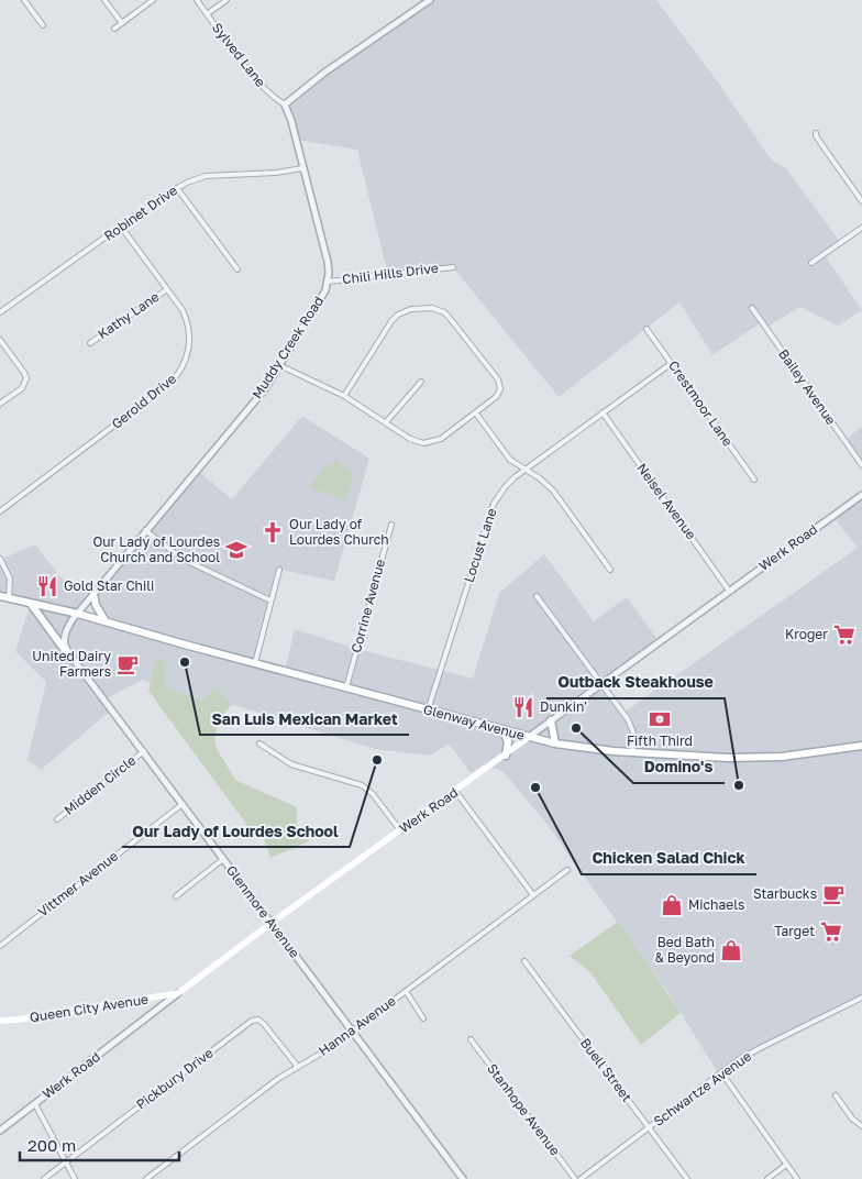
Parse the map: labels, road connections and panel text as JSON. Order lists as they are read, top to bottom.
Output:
{
  "streets": {
    "main road": ["Werk Road", "Glenway Avenue", "Queen City Avenue"],
    "street": [
      "Sylved Lane",
      "Robinet Drive",
      "Chili Hills Drive",
      "Kathy Lane",
      "Muddy Creek Road",
      "Bailey Avenue",
      "Gerold Drive",
      "Crestmoor Lane",
      "Neisel Avenue",
      "Locust Lane",
      "Corrine Avenue",
      "Midden Circle",
      "Vittmer Avenue",
      "Glenmore Avenue",
      "Hanna Avenue",
      "Buell Street",
      "Pickbury Drive",
      "Schwartze Avenue",
      "Stanhope Avenue"
    ]
  },
  "crossings": [
    ["Sylved Lane", "Muddy Creek Road"],
    ["Robinet Drive", "Muddy Creek Road"],
    ["Robinet Drive", "Gerold Drive"],
    ["Chili Hills Drive", "Muddy Creek Road"],
    ["Kathy Lane", "Gerold Drive"],
    ["Muddy Creek Road", "Glenway Avenue"],
    ["Crestmoor Lane", "Locust Lane"],
    ["Neisel Avenue", "Locust Lane"],
    ["Neisel Avenue", "Werk Road"],
    ["Locust Lane", "Glenway Avenue"],
    ["Werk Road", "Glenway Avenue"],
    ["Werk Road", "Glenmore Avenue"],
    ["Werk Road", "Queen City Avenue"],
    ["Corrine Avenue", "Glenway Avenue"],
    ["Midden Circle", "Glenmore Avenue"],
    ["Vittmer Avenue", "Glenmore Avenue"],
    ["Glenmore Avenue", "Hanna Avenue"],
    ["Hanna Avenue", "Pickbury Drive"],
    ["Buell Street", "Schwartze Avenue"]
  ],
  "places": {
    "church": ["Our Lady of Lourdes Church"],
    "school or university": ["Our Lady of Lourdes Church and School"],
    "restaurant": ["Gold Star Chili", "Dunkin'"],
    "supermarket": ["Kroger", "Target"],
    "other": [
      "San Luis Mexican Market",
      "Domino's",
      "Our Lady of Lourdes School",
      "Outback Steakhouse",
      "Chicken Salad Chick"
    ],
    "cafe": ["United Dairy Farmers", "Starbucks"],
    "bank": ["Fifth Third"],
    "shop": ["Michaels", "Bed Bath & Beyond"]
  },
  "scale_bar": "200 m"
}
